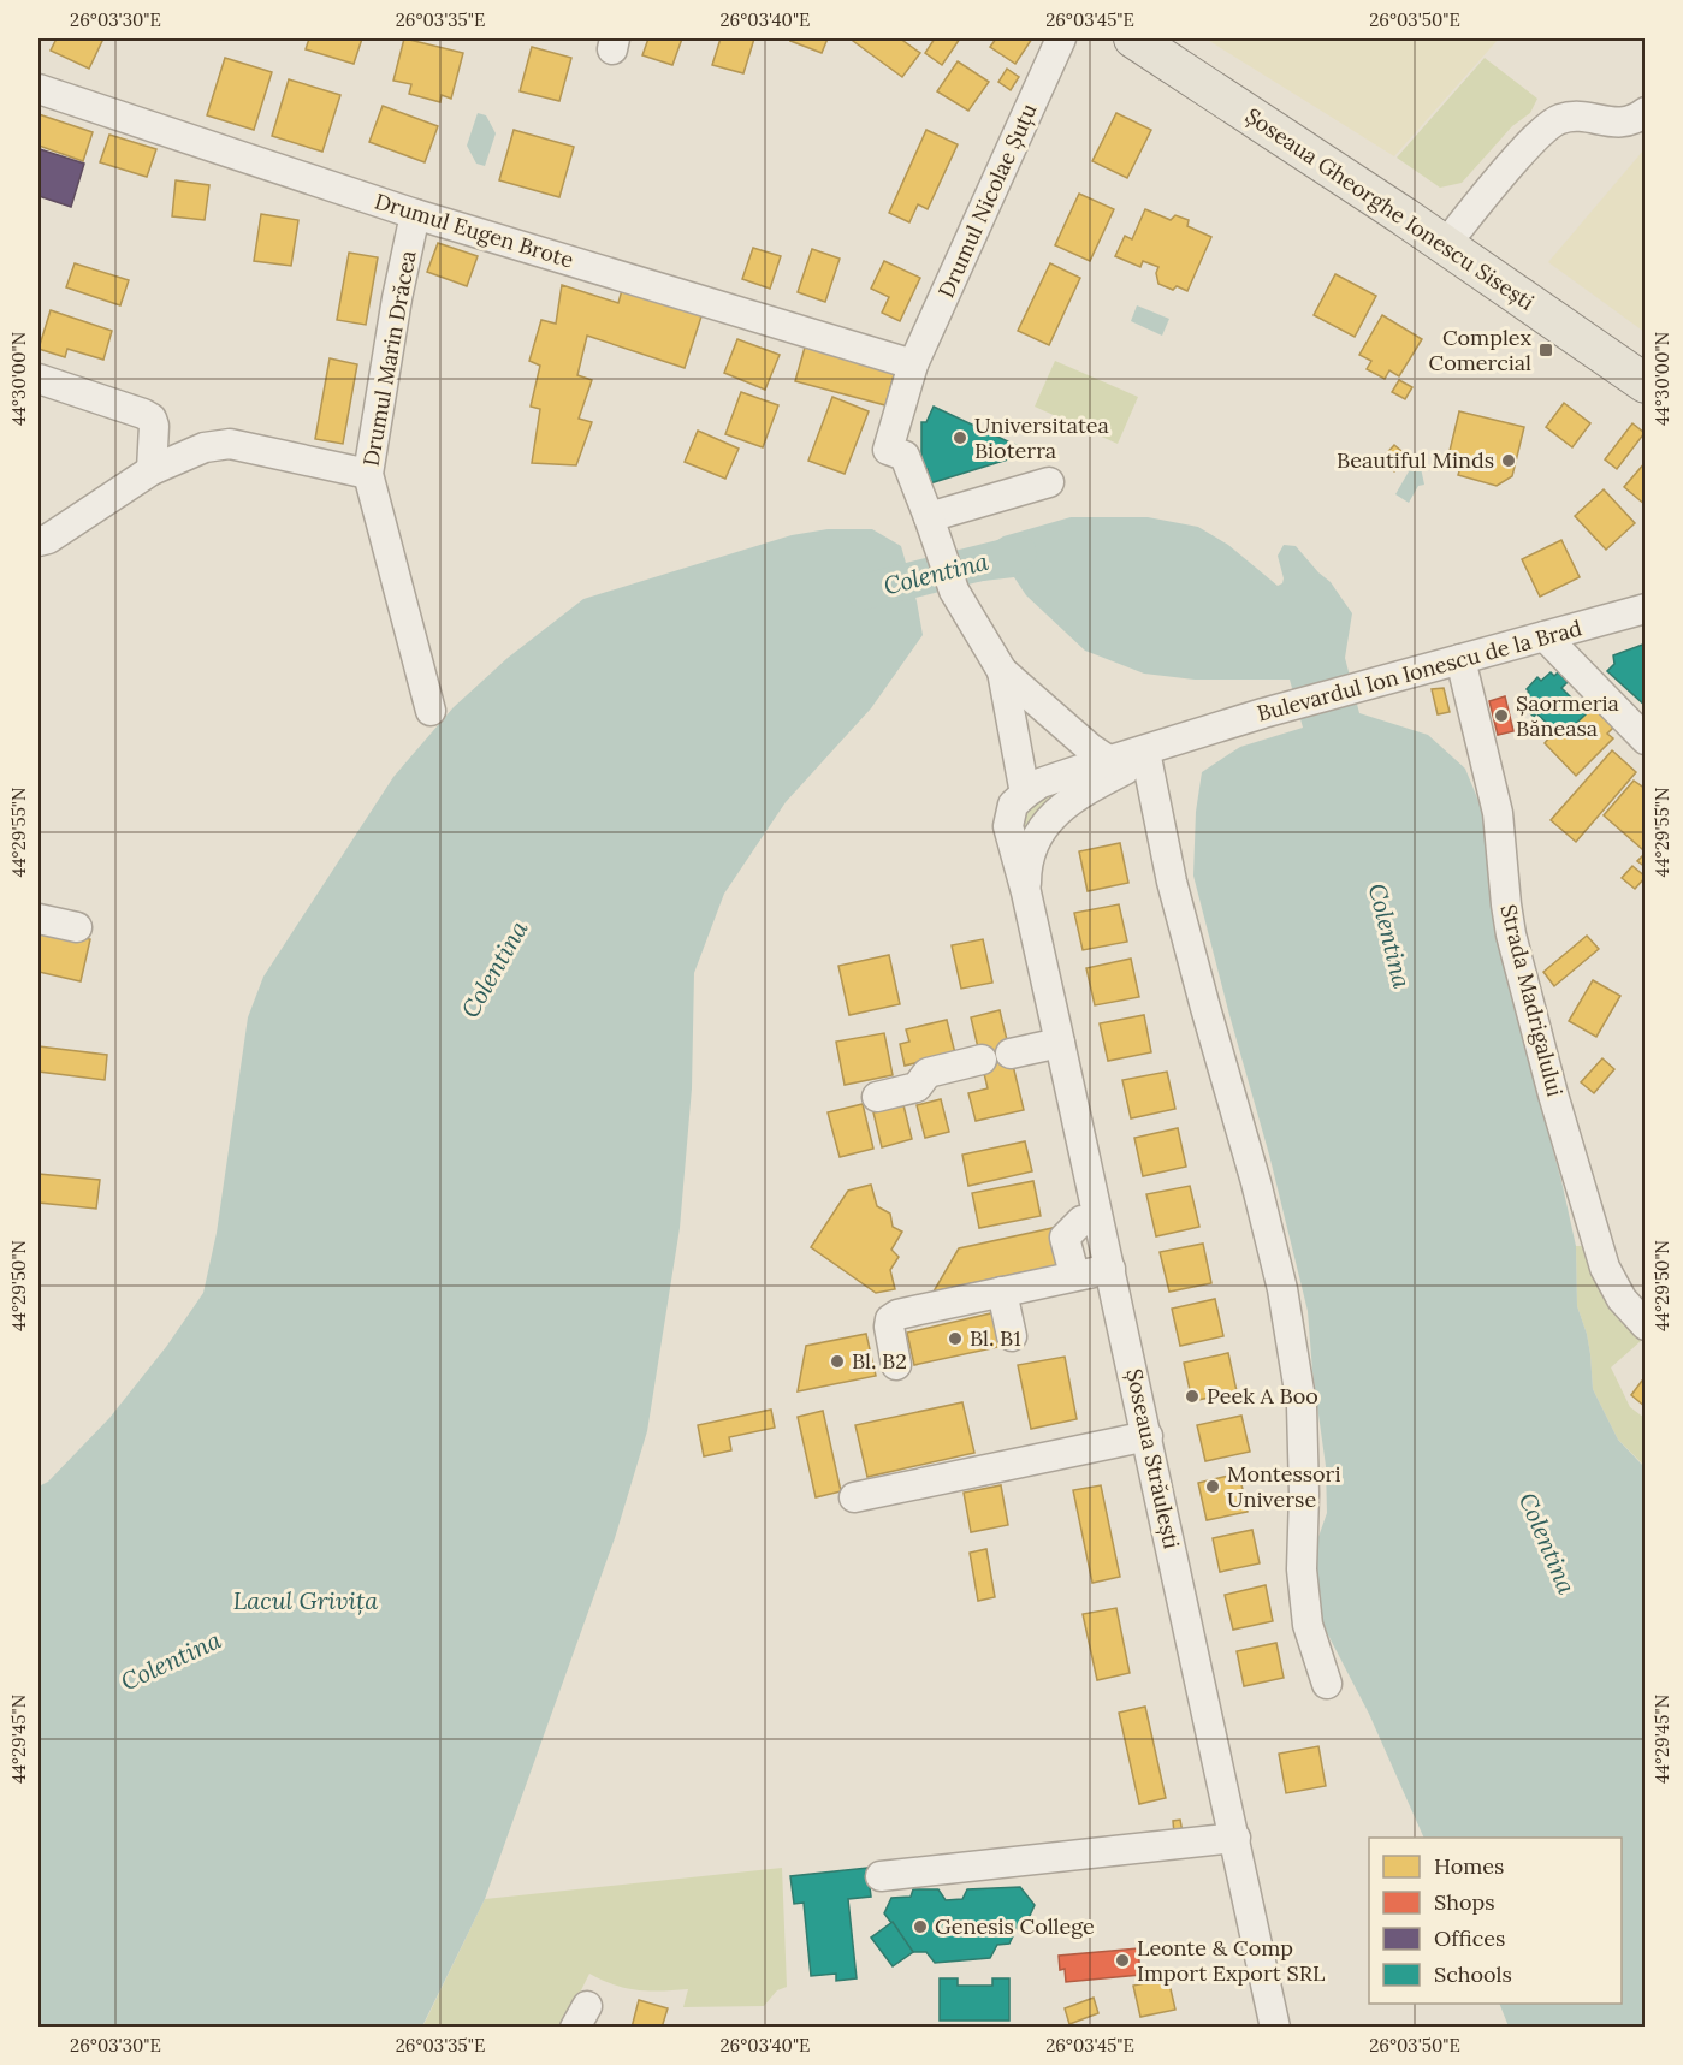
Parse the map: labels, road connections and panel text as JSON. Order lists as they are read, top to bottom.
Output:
{
  "streets": {
    "main road": ["Șoseaua Gheorghe Ionescu Sisești"],
    "street": [
      "Drumul Nicolae Șuțu",
      "Drumul Eugen Brote",
      "Drumul Marin Drăcea",
      "Bulevardul Ion Ionescu de la Brad",
      "Strada Madrigalului",
      "Șoseaua Străulești"
    ]
  },
  "crossings": [
    ["Drumul Nicolae Șuțu", "Drumul Eugen Brote"],
    ["Drumul Eugen Brote", "Drumul Marin Drăcea"],
    ["Bulevardul Ion Ionescu de la Brad", "Strada Madrigalului"],
    ["Bulevardul Ion Ionescu de la Brad", "Șoseaua Străulești"]
  ],
  "water": ["Colentina", "Lacul Grivița"],
  "places": {
    "transit": ["Complex Comercial"],
    "other": [
      "Universitatea Bioterra",
      "Beautiful Minds",
      "Șaormeria Băneasa",
      "Bl. B1",
      "Bl. B2",
      "Peek A Boo",
      "Montessori Universe",
      "Genesis College",
      "Leonte & Comp Import Export SRL"
    ]
  },
  "legend": [
    "Homes",
    "Shops",
    "Offices",
    "Schools"
  ],
  "coordinates": [
    "26°03'30\"E",
    "26°03'35\"E",
    "26°03'40\"E",
    "26°03'45\"E",
    "26°03'50\"E",
    "44°30'00\"N",
    "44°29'55\"N",
    "44°29'50\"N",
    "44°29'45\"N"
  ]
}
